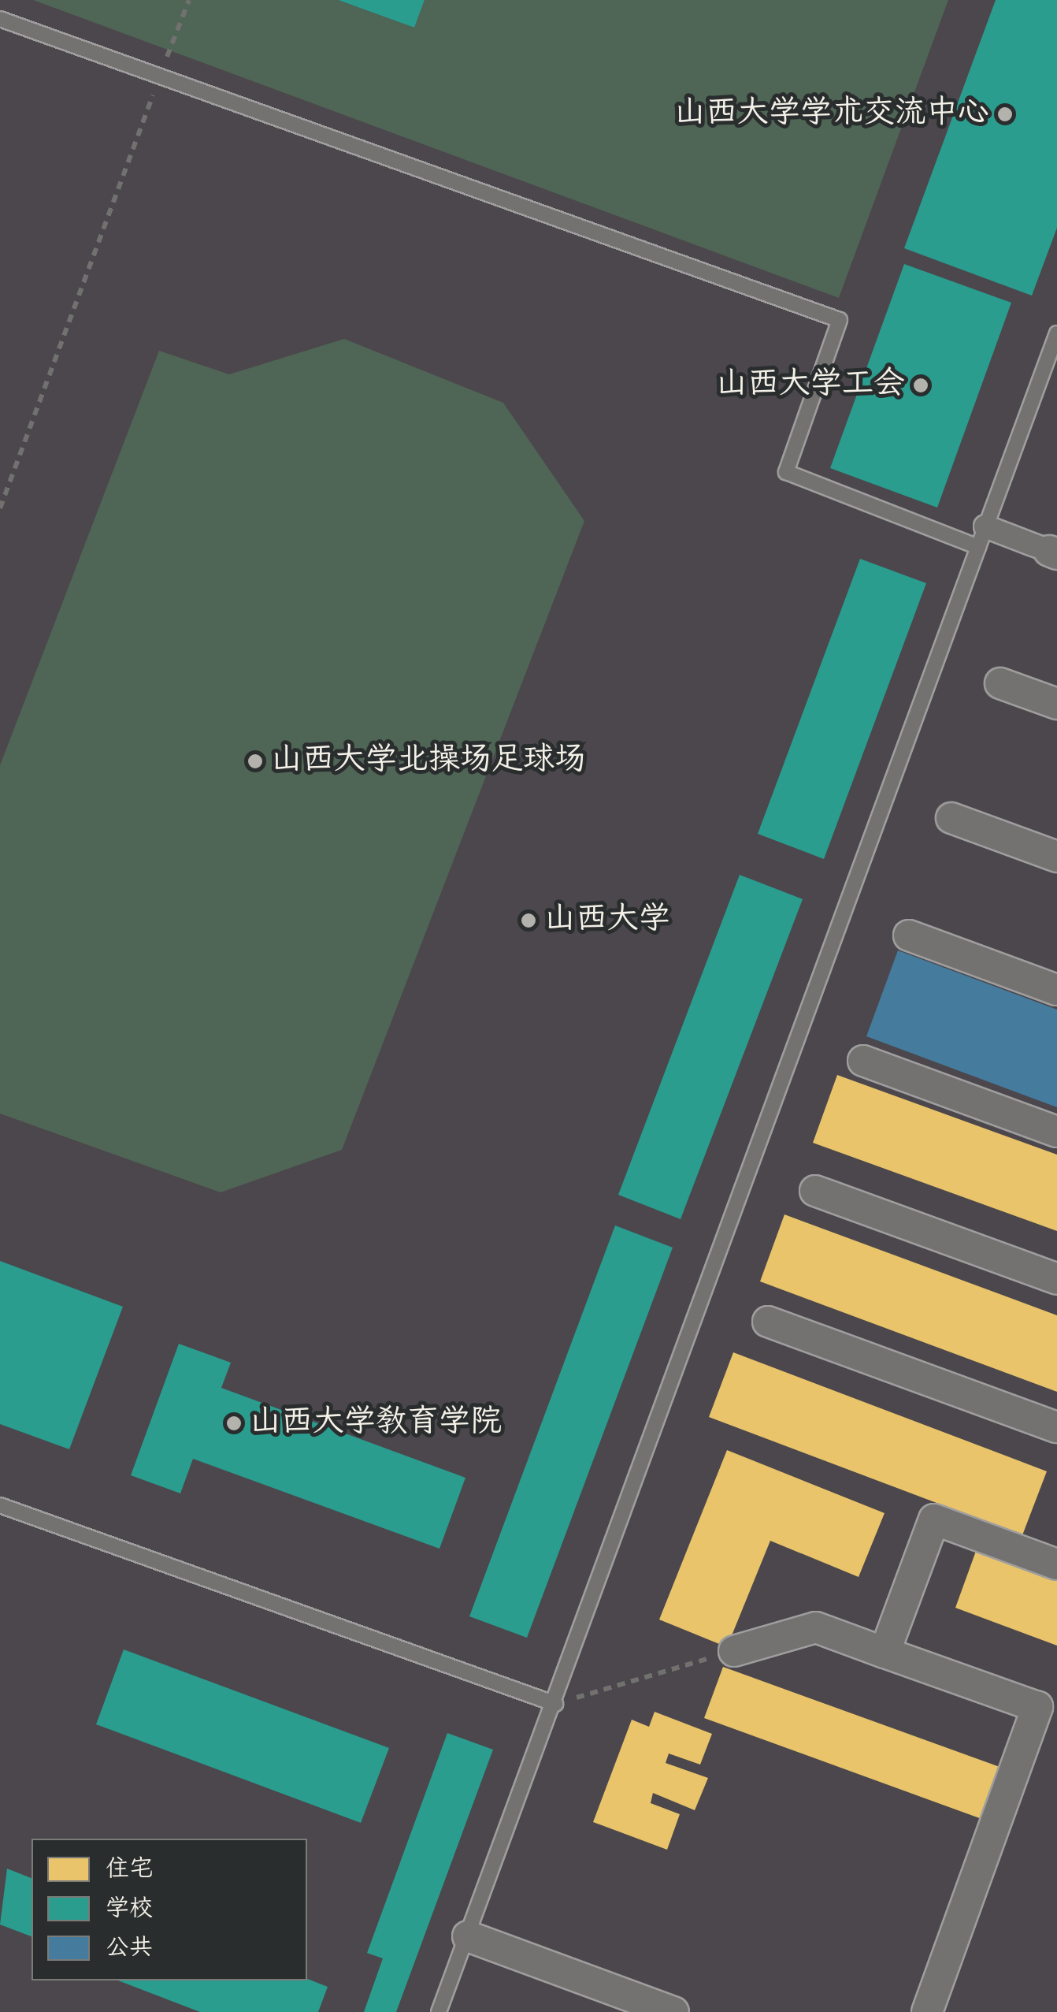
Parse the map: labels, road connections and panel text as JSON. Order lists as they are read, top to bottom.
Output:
{
  "places": [
    "山西大学学术交流中心",
    "山西大学工会",
    "山西大学北操场足球场",
    "山西大学",
    "山西大学教育学院"
  ],
  "legend": ["住宅", "学校", "公共"]
}
